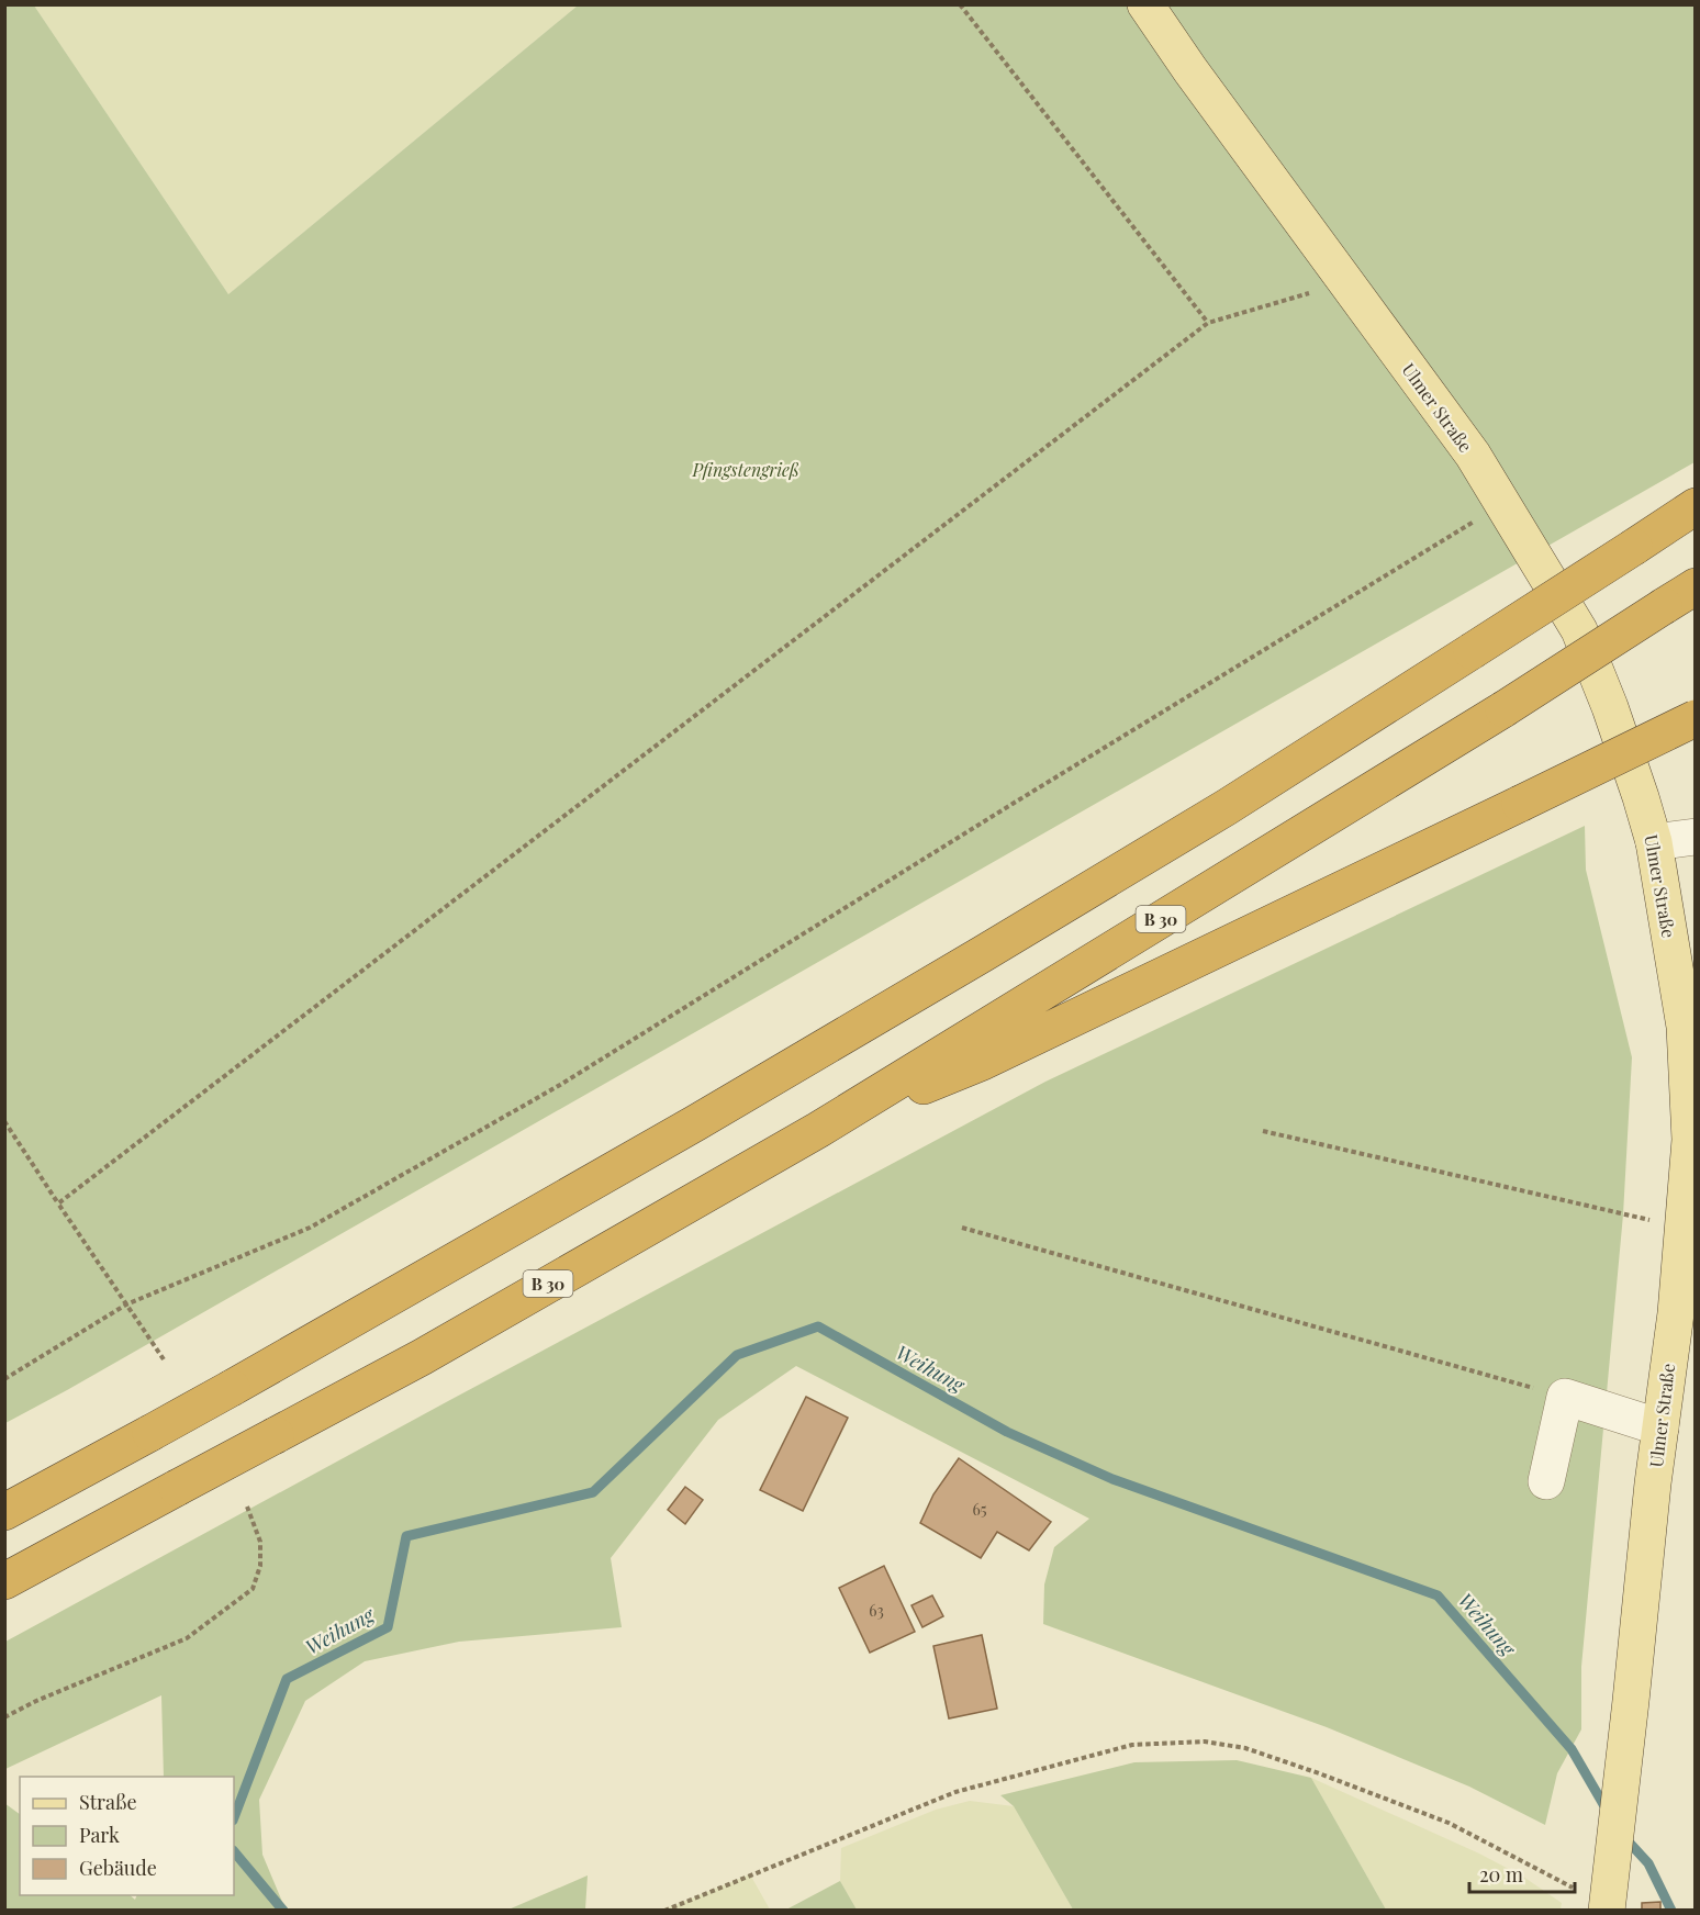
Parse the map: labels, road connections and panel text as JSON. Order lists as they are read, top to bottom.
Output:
{
  "streets": {
    "highway": ["B 30"],
    "main road": ["Ulmer Straße"]
  },
  "water": ["Weihung"],
  "parks": ["Pfingstengrieß"],
  "house_numbers": ["65", "63"],
  "legend": ["Straße", "Park", "Gebäude"],
  "scale_bar": "20 m"
}
